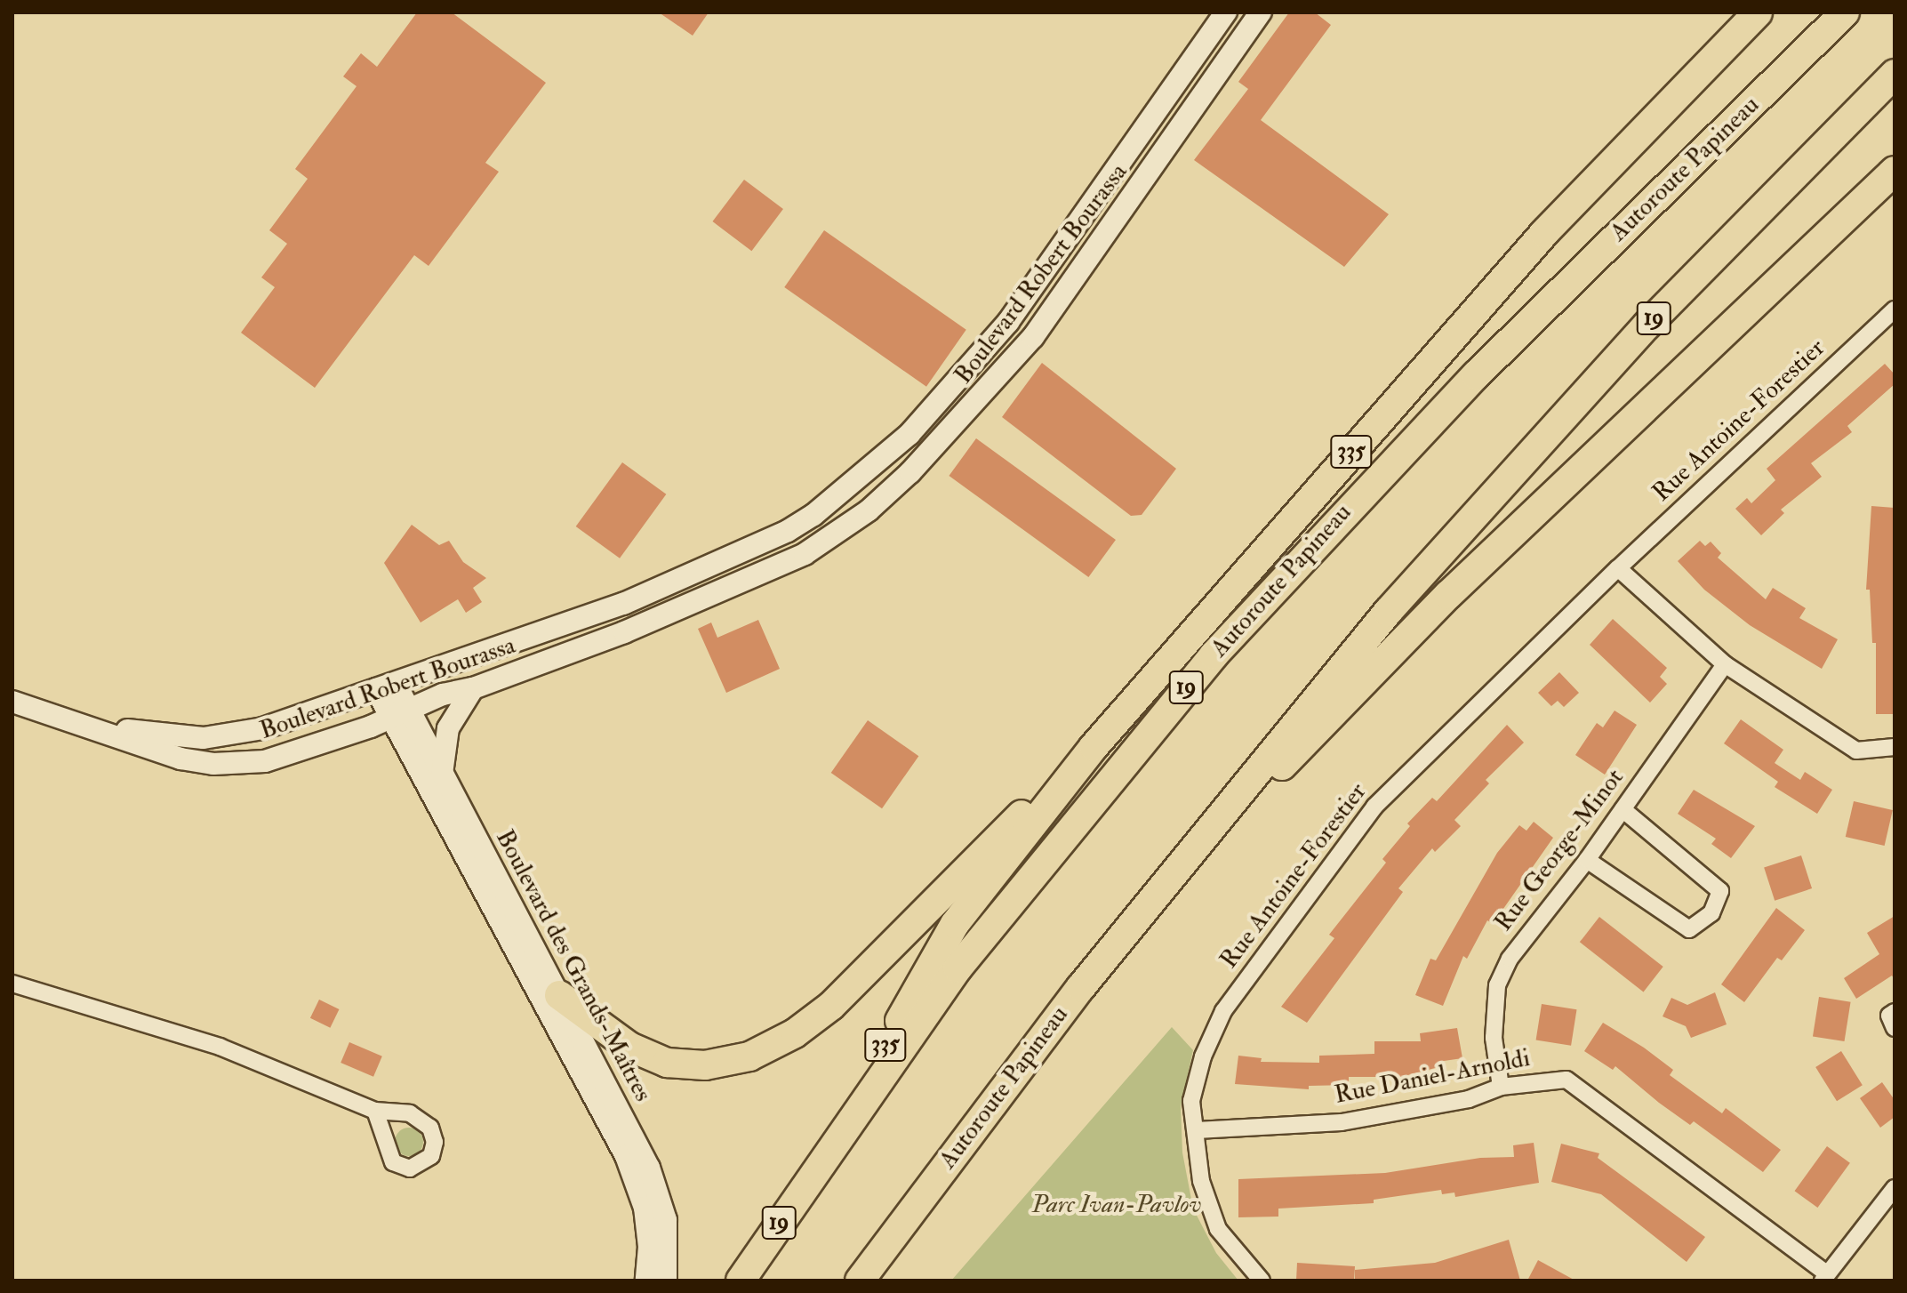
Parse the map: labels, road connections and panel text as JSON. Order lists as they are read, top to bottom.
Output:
{
  "streets": {
    "highway": ["Autoroute Papineau", "19", "335"],
    "street": [
      "Boulevard Robert Bourassa",
      "Rue Antoine-Forestier",
      "Rue George-Minot",
      "Boulevard des Grands-Maîtres",
      "Rue Daniel-Arnoldi"
    ]
  },
  "crossings": [
    ["Autoroute Papineau", "335"],
    ["Boulevard Robert Bourassa", "Boulevard des Grands-Maîtres"],
    ["Rue Antoine-Forestier", "Rue Daniel-Arnoldi"],
    ["Rue George-Minot", "Rue Daniel-Arnoldi"]
  ],
  "parks": ["Parc Ivan-Pavlov"]
}
